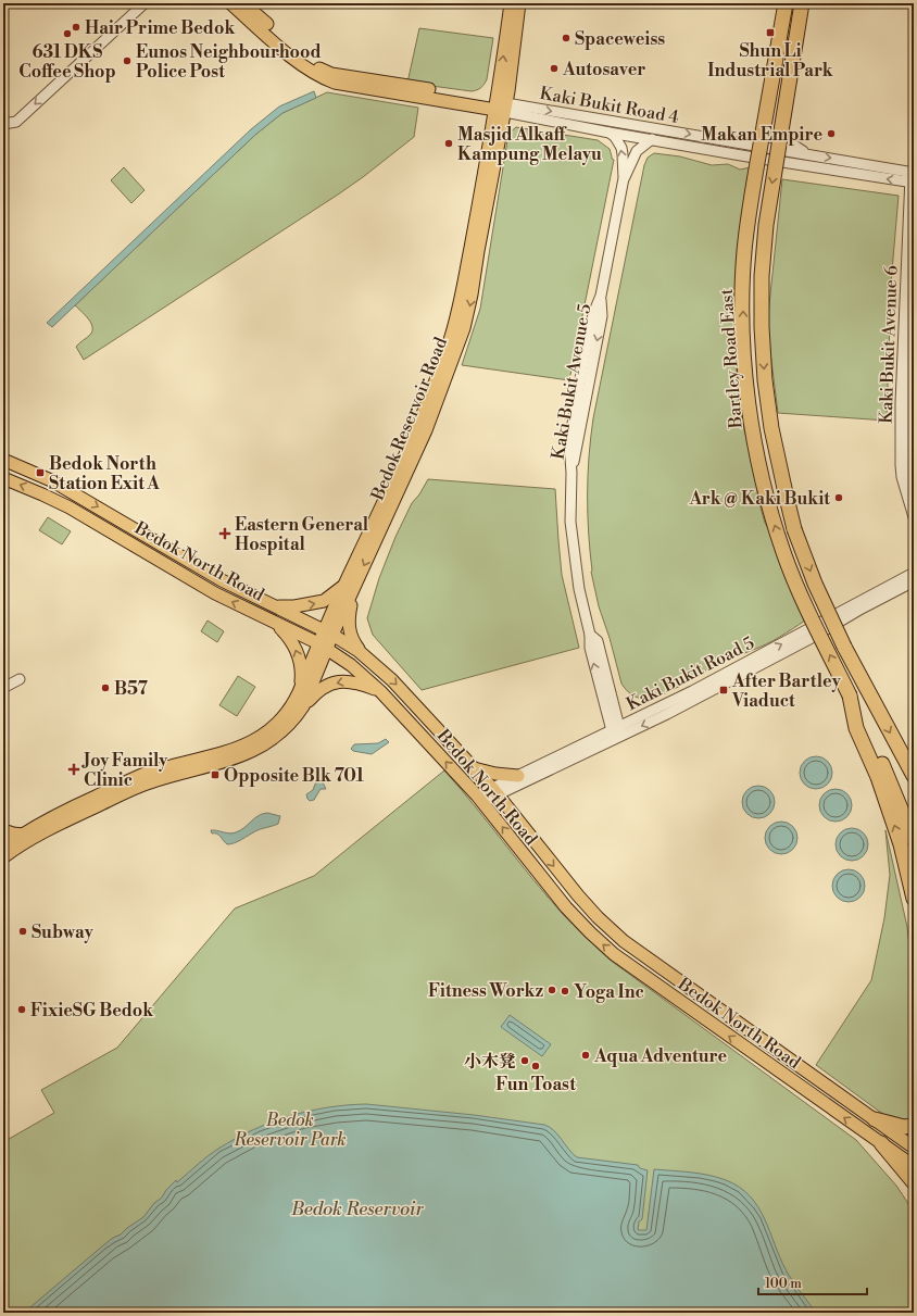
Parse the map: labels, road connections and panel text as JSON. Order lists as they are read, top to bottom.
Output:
{
  "streets": {
    "highway": ["Bartley Road East"],
    "main road": ["Bedok Reservoir Road", "Bedok North Road"],
    "street": [
      "Kaki Bukit Road 4",
      "Kaki Bukit Avenue 6",
      "Kaki Bukit Avenue 5",
      "Kaki Bukit Road 5"
    ]
  },
  "crossings": [
    ["Kaki Bukit Road 4", "Kaki Bukit Avenue 6"],
    ["Kaki Bukit Road 4", "Bedok Reservoir Road"],
    ["Kaki Bukit Avenue 5", "Kaki Bukit Road 5"],
    ["Bedok Reservoir Road", "Bedok North Road"],
    ["Bedok North Road", "Kaki Bukit Road 5"]
  ],
  "water": ["Bedok Reservoir"],
  "parks": ["Bedok Reservoir Park"],
  "places": {
    "other": [
      "Hair Prime Bedok",
      "631 DKS Coffee Shop",
      "Spaceweiss",
      "Eunos Neighbourhood Police Post",
      "Autosaver",
      "Makan Empire",
      "Masjid Alkaff Kampung Melayu",
      "Ark @ Kaki Bukit",
      "B57",
      "Subway",
      "Fitness Workz",
      "Yoga Inc",
      "FixieSG Bedok",
      "Aqua Adventure",
      "小木凳",
      "Fun Toast"
    ],
    "transit": [
      "Shun Li Industrial Park",
      "Bedok North Station Exit A",
      "After Bartley Viaduct",
      "Opposite Blk 701"
    ],
    "health": ["Eastern General Hospital", "Joy Family Clinic"]
  },
  "scale_bar": "100 m"
}
